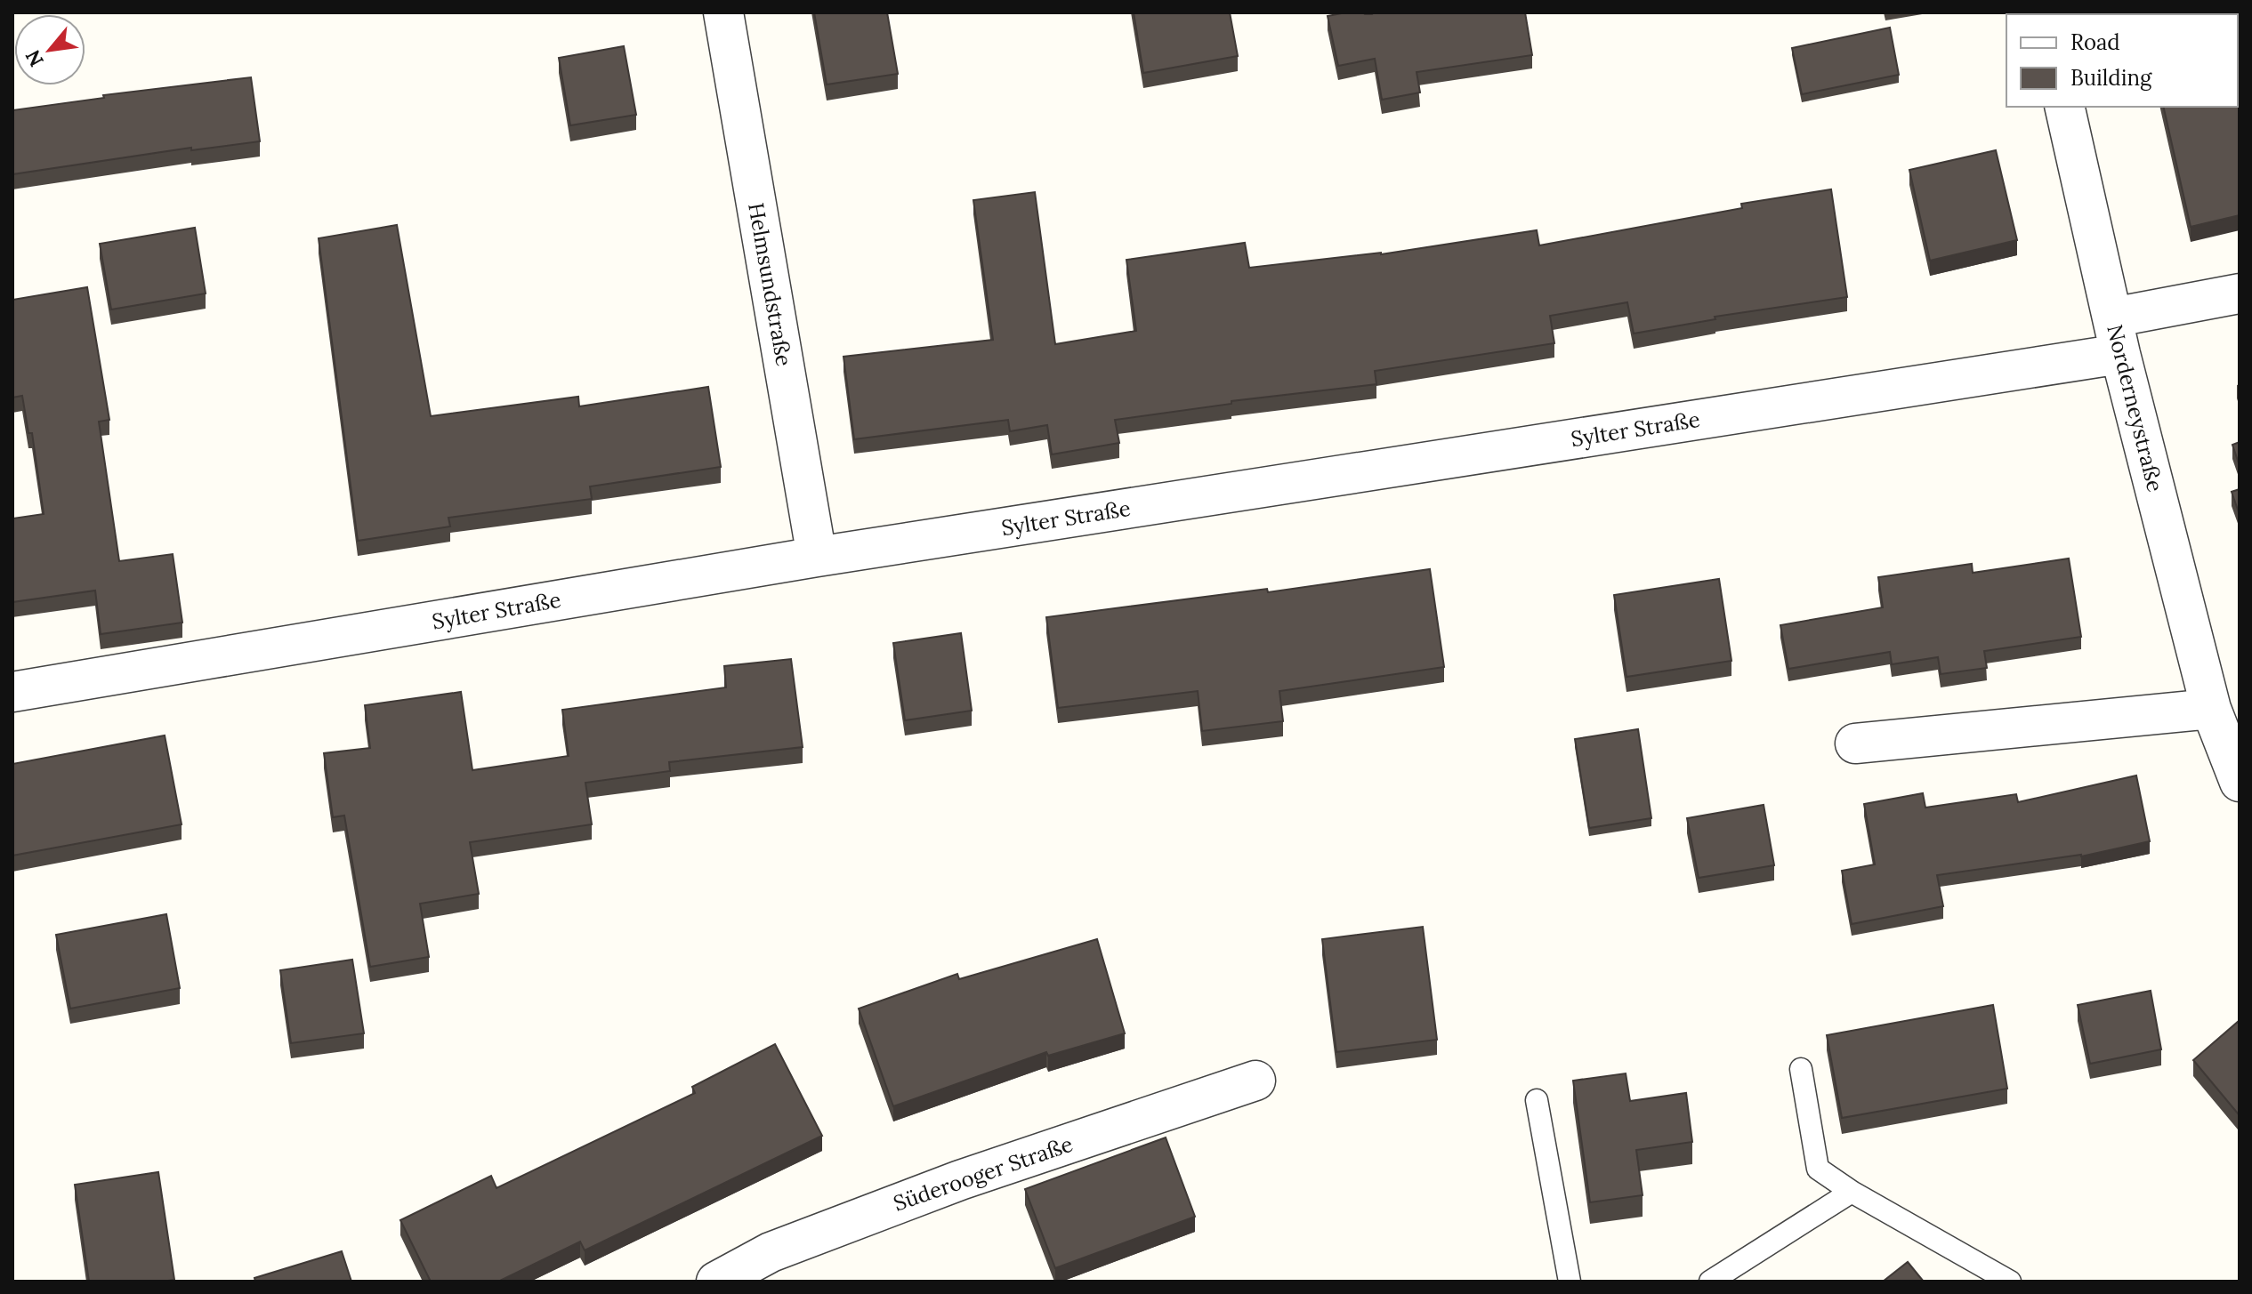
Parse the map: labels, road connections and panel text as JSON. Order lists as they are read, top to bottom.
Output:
{
  "streets": {
    "street": [
      "Helmsundstraße",
      "Norderneystraße",
      "Sylter Straße",
      "Süderooger Straße"
    ]
  },
  "crossings": [
    ["Helmsundstraße", "Sylter Straße"],
    ["Norderneystraße", "Sylter Straße"]
  ],
  "legend": ["Road", "Building"],
  "north": "bottom left"
}
